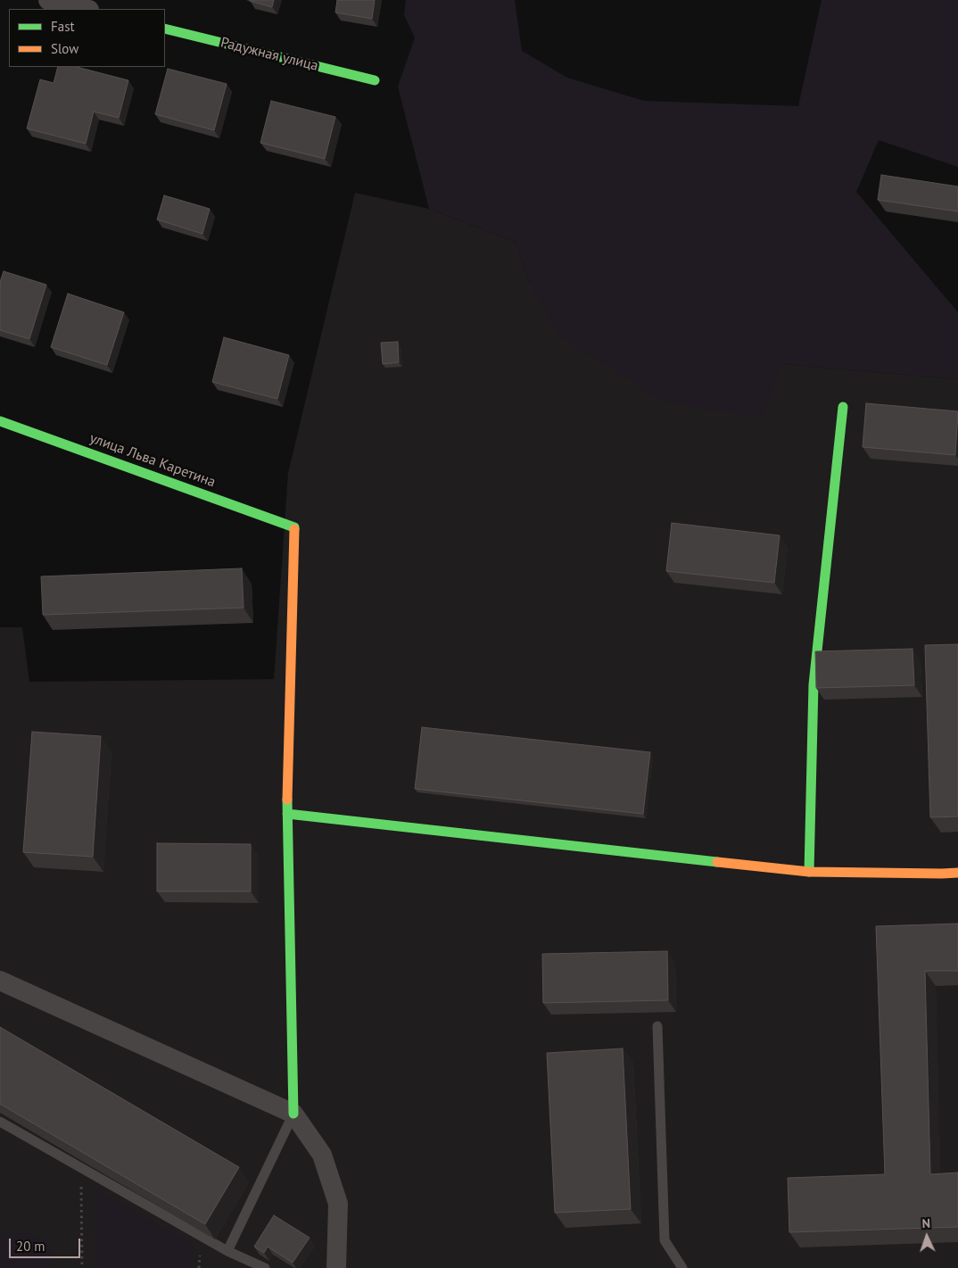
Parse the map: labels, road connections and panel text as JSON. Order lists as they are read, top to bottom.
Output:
{
  "streets": {
    "street": ["Радужная улица", "улица Льва Каретина"]
  },
  "legend": ["Fast", "Slow"],
  "scale_bar": "20 m",
  "north": "top"
}
